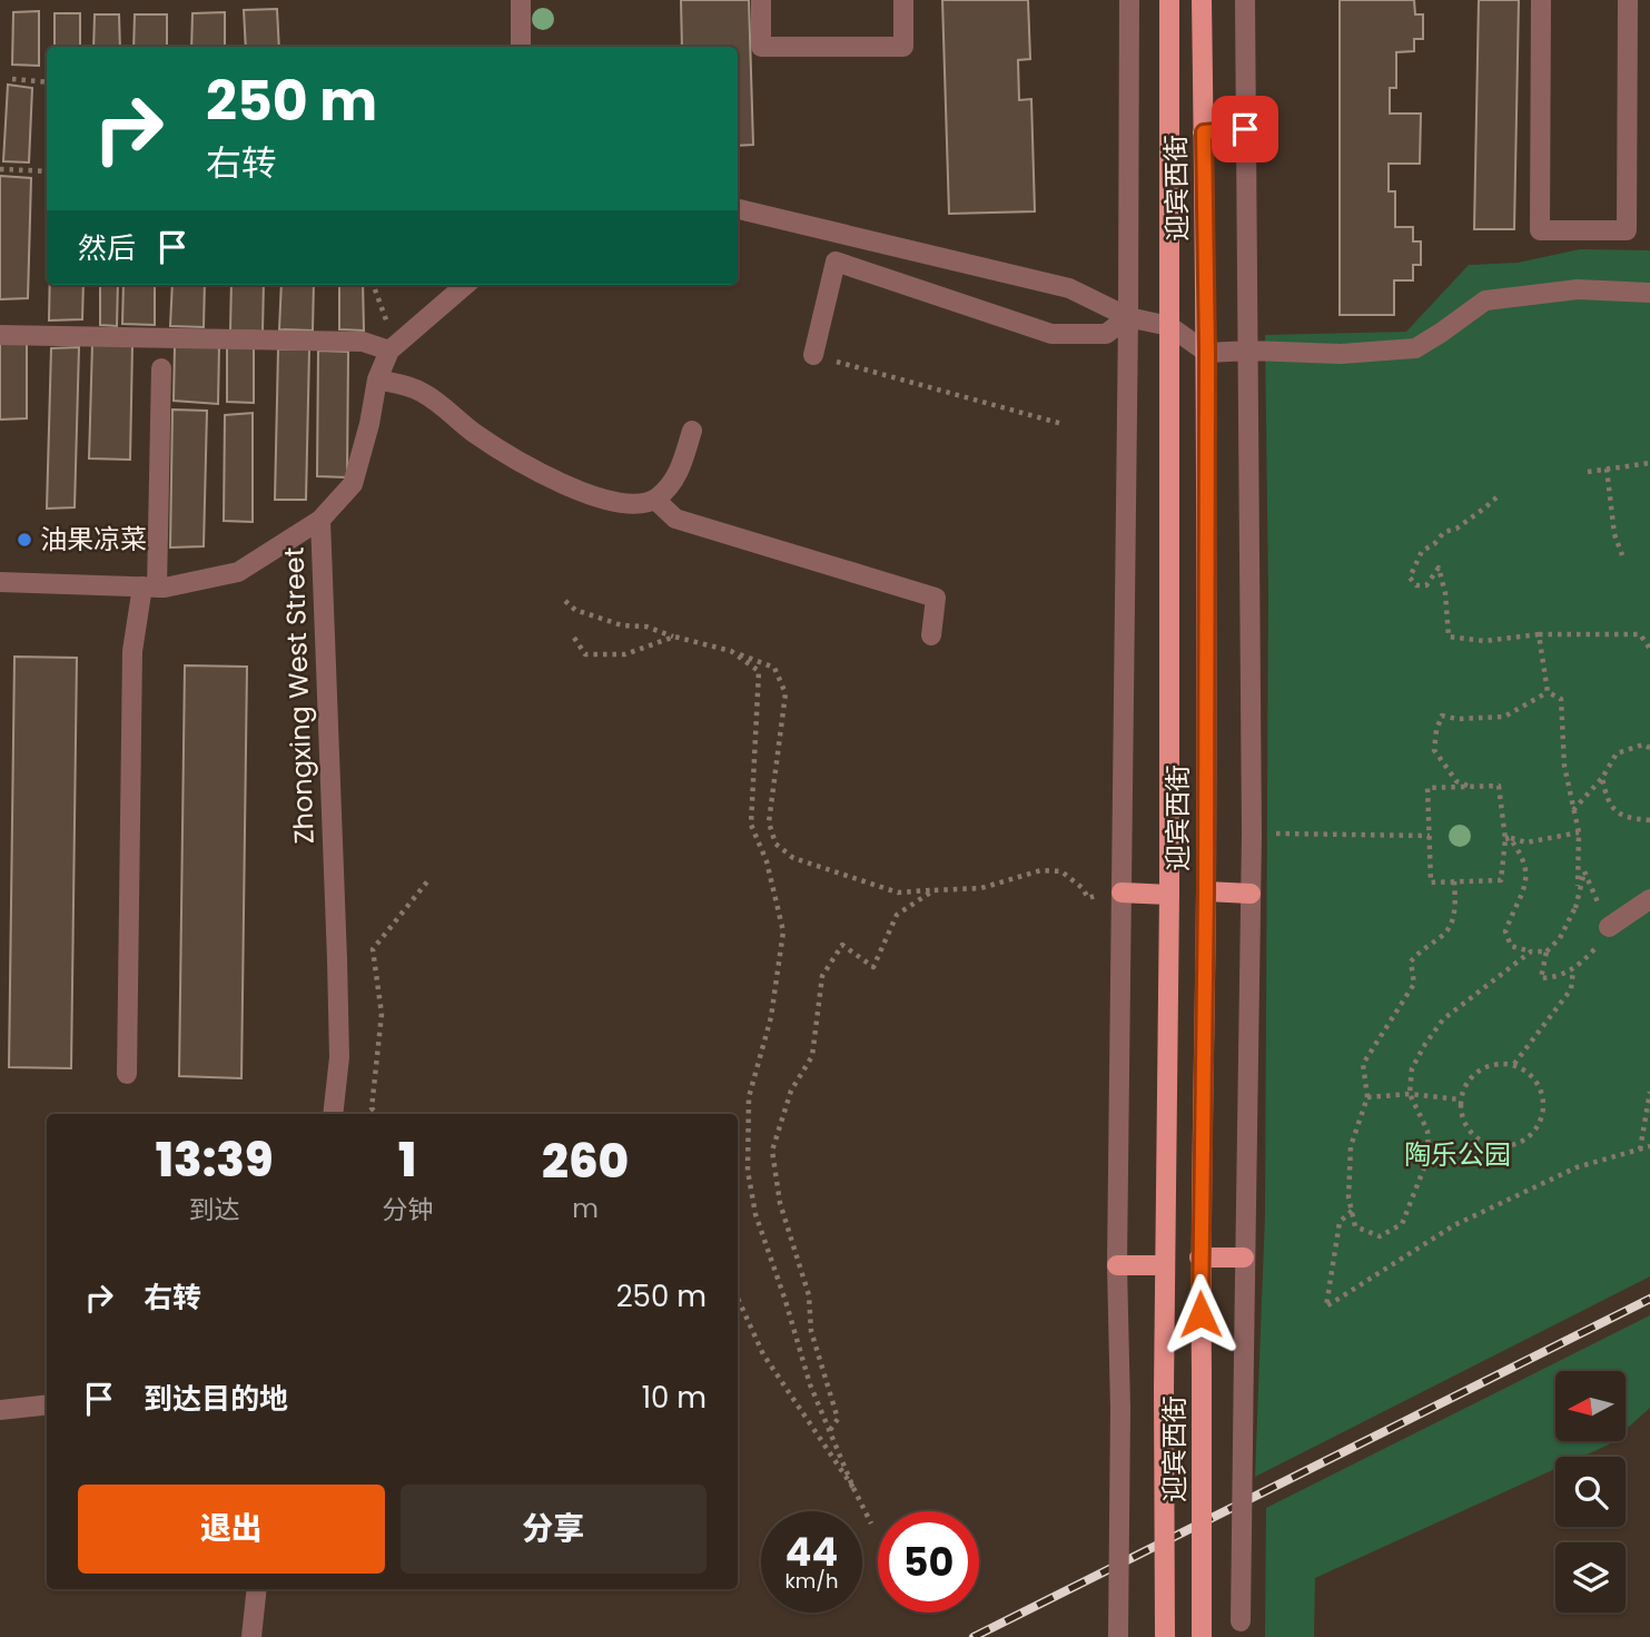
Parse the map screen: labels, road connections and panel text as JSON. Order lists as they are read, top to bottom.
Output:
{
  "streets": {
    "main road": ["迎宾西街"],
    "street": ["Zhongxing West Street"]
  },
  "parks": ["陶乐公园"],
  "places": ["油果凉菜"],
  "north": "left",
  "page": {
    "turn": ["250 m", "右转"],
    "then": "然后",
    "eta": [
      "13:39",
      "到达",
      "1",
      "分钟",
      "260",
      "m"
    ],
    "list": [
      {
        "name": "右转",
        "value": "250 m"
      },
      {
        "name": "到达目的地",
        "value": "10 m"
      }
    ],
    "buttons": ["退出", "分享"],
    "speed": "44 km/h",
    "limit": "50"
  }
}
